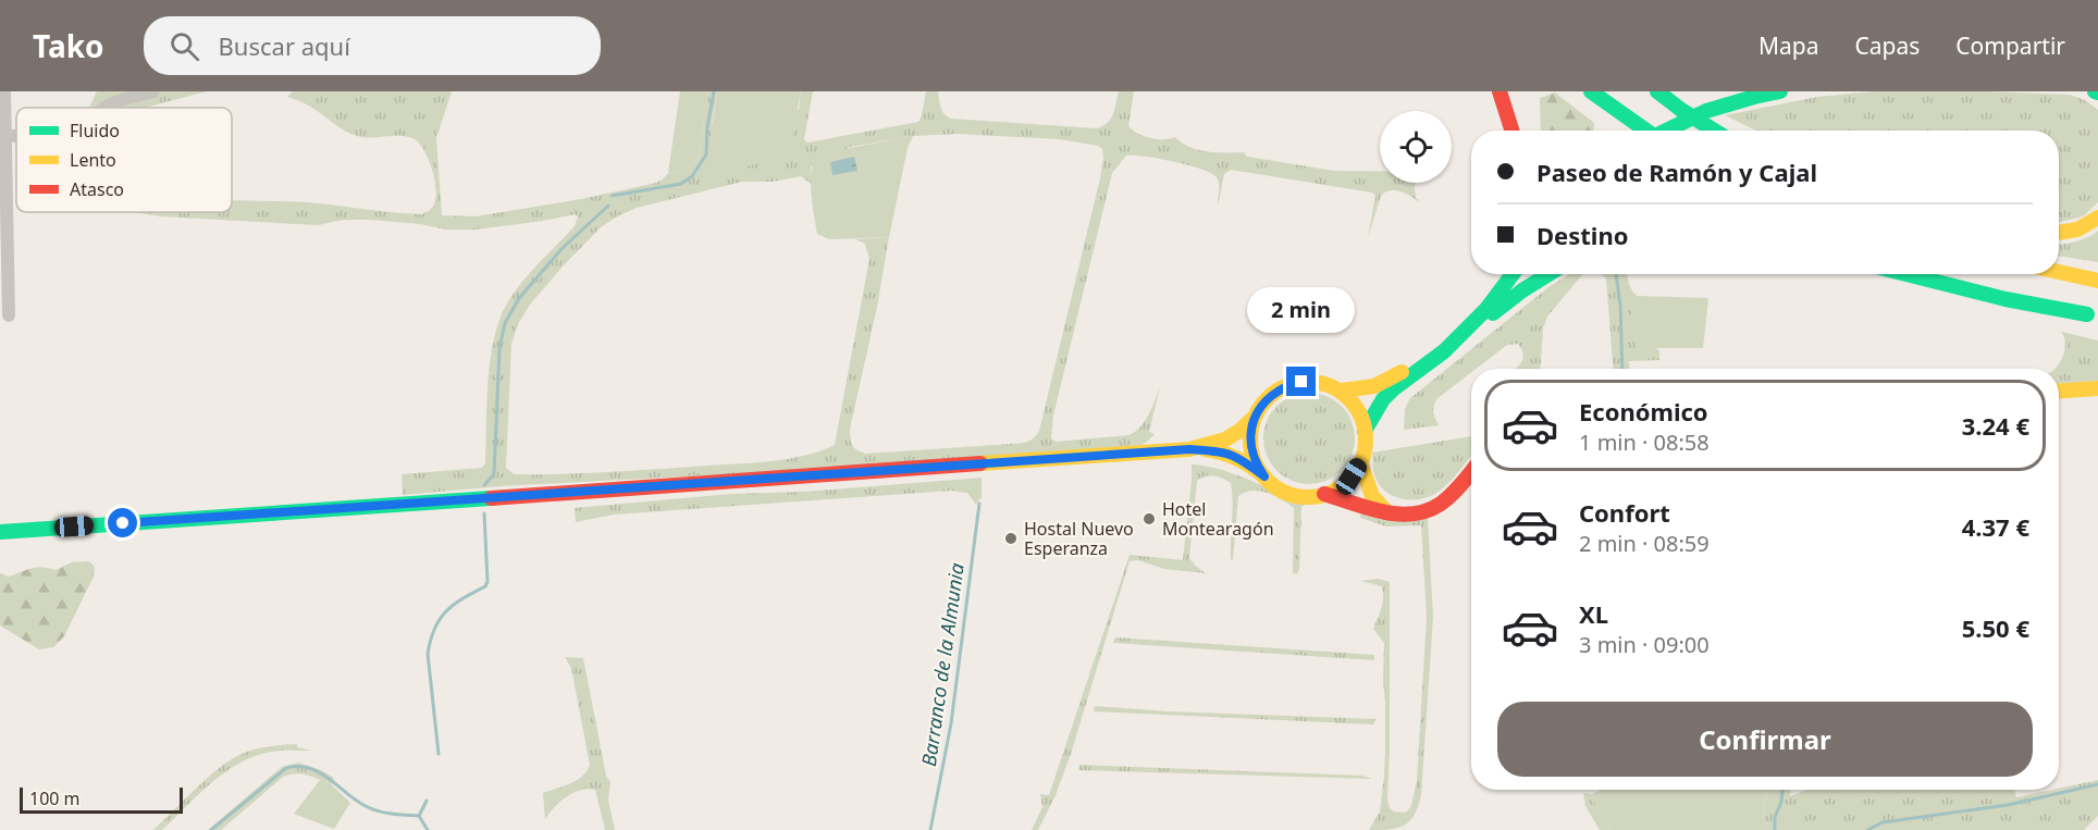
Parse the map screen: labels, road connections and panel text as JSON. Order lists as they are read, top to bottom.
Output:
{
  "water": ["Barranco de la Almunia"],
  "places": ["Hotel Montearagón", "Hostal Nuevo Esperanza"],
  "legend": ["Fluido", "Lento", "Atasco"],
  "scale_bar": "100 m",
  "page": {
    "header": "Tako",
    "search": "Buscar aquí",
    "nav": ["Mapa", "Capas", "Compartir"],
    "banner": ["Paseo de Ramón y Cajal", "Destino"],
    "bubble": "2 min",
    "list": [
      {
        "name": "Económico",
        "note": "1 min · 08:58",
        "value": "3.24 €"
      },
      {
        "name": "Confort",
        "note": "2 min · 08:59",
        "value": "4.37 €"
      },
      {
        "name": "XL",
        "note": "3 min · 09:00",
        "value": "5.50 €"
      }
    ],
    "buttons": "Confirmar",
    "scale": "100 m"
  }
}
